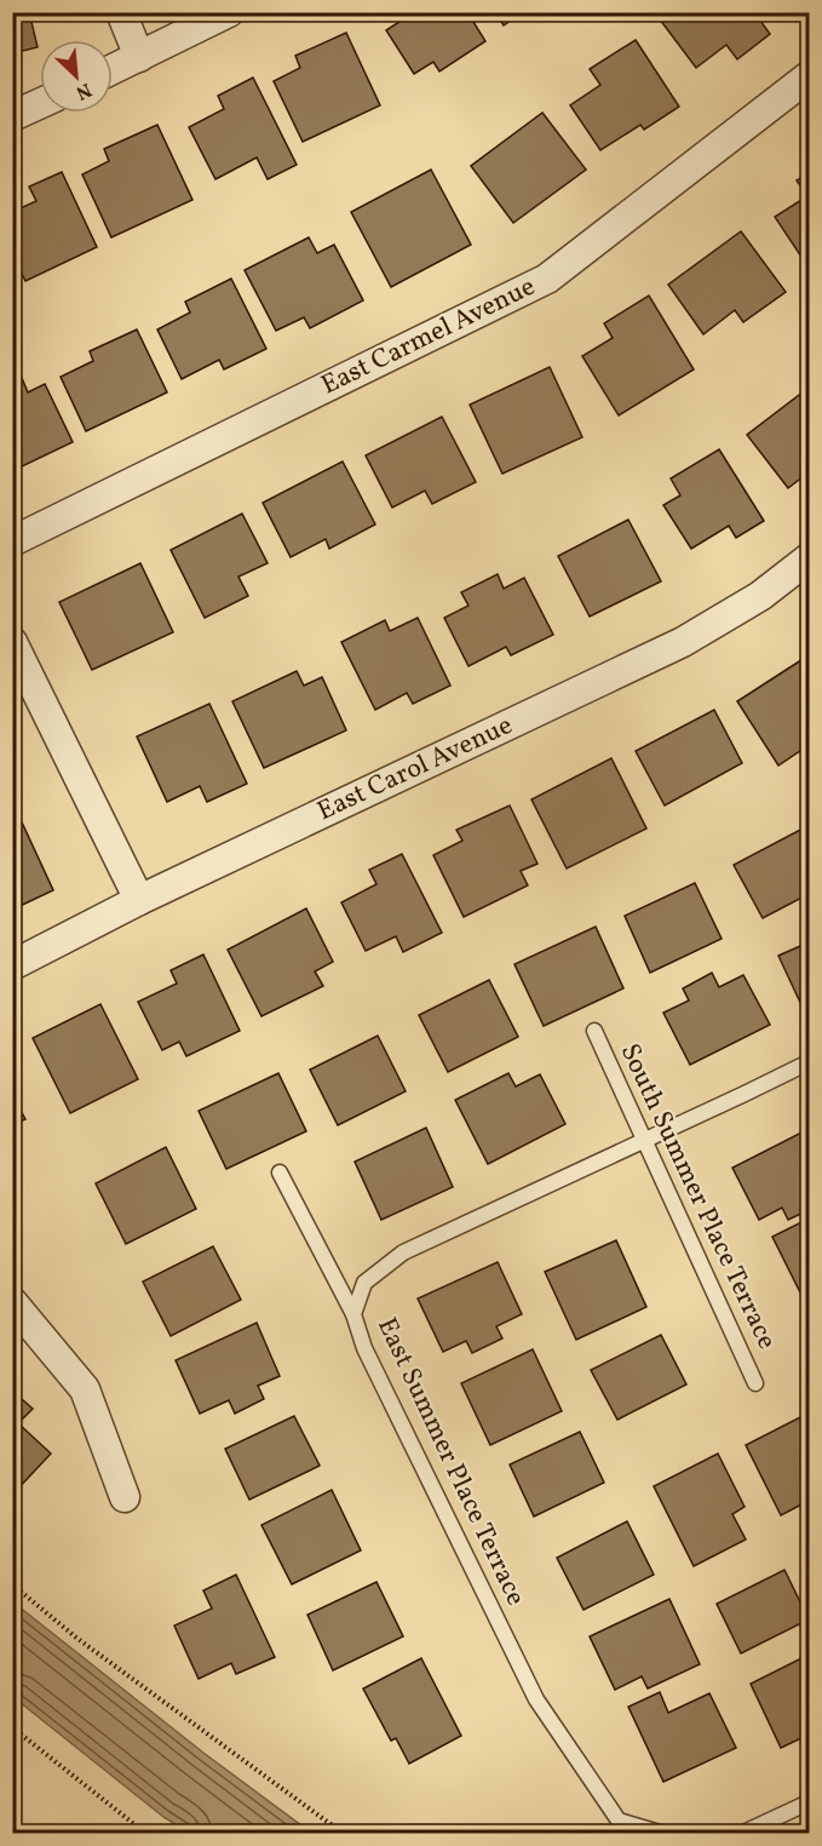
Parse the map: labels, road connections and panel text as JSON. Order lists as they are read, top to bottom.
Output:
{
  "streets": {
    "street": ["East Carmel Avenue", "East Carol Avenue"],
    "lane": ["South Summer Place Terrace", "East Summer Place Terrace"]
  },
  "crossings": [
    ["South Summer Place Terrace", "East Summer Place Terrace"]
  ],
  "north": "bottom right"
}
